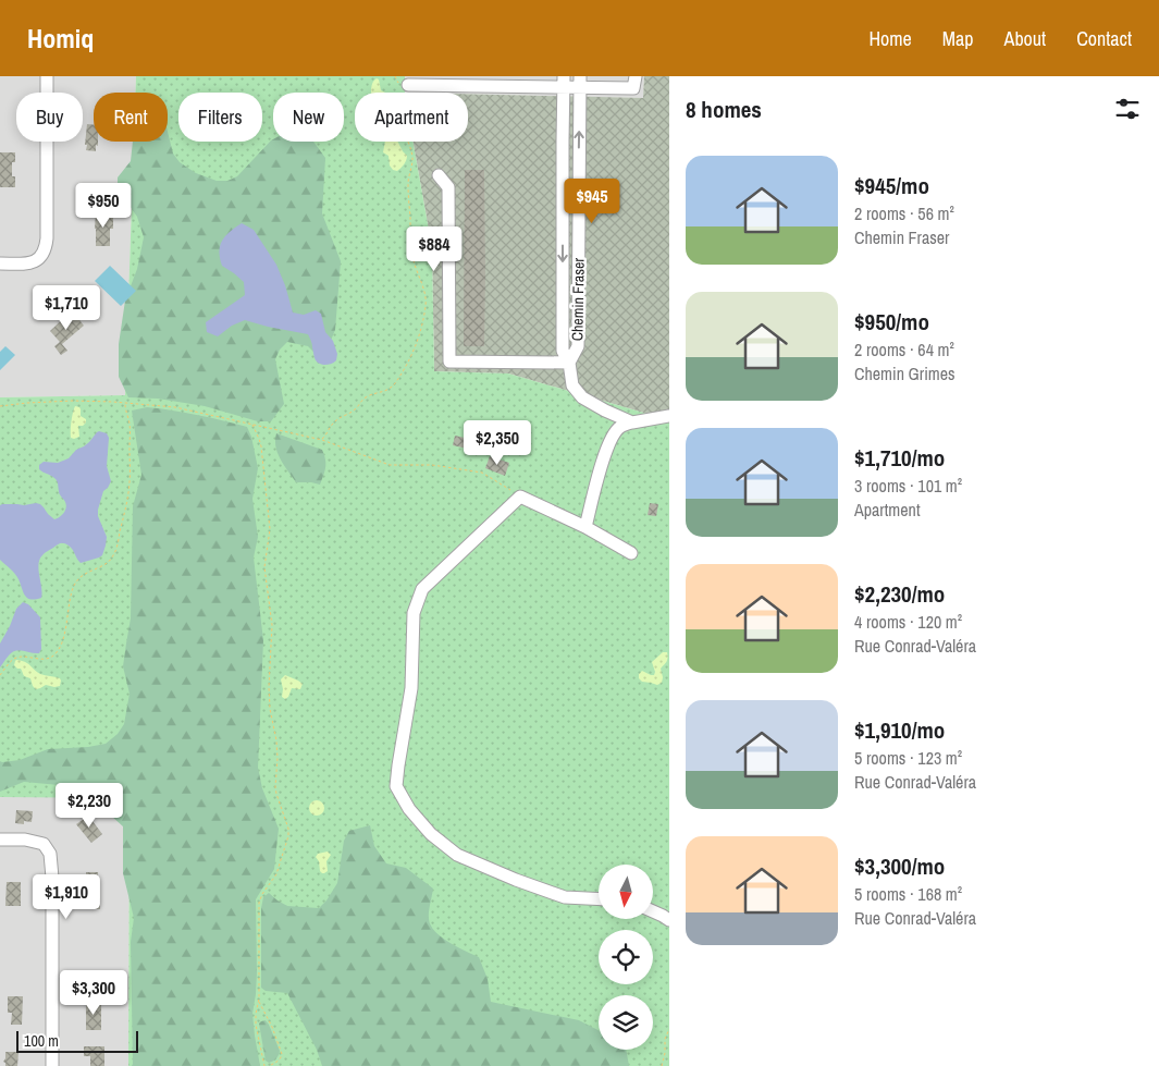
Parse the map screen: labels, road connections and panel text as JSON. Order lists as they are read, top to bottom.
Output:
{
  "streets": {
    "street": ["Chemin Fraser"]
  },
  "scale_bar": "100 m",
  "north": "bottom",
  "page": {
    "header": "Homiq",
    "nav": [
      "Home",
      "Map",
      "About",
      "Contact"
    ],
    "heading": "8 homes",
    "chip": [
      "Buy",
      "Rent",
      "Filters",
      "New",
      "Apartment"
    ],
    "list": [
      {
        "name": "$945/mo",
        "note": "2 rooms · 56 m² · Chemin Fraser"
      },
      {
        "name": "$950/mo",
        "note": "2 rooms · 64 m² · Chemin Grimes"
      },
      {
        "name": "$1,710/mo",
        "note": "3 rooms · 101 m² · Apartment"
      },
      {
        "name": "$2,230/mo",
        "note": "4 rooms · 120 m² · Rue Conrad-Valéra"
      },
      {
        "name": "$1,910/mo",
        "note": "5 rooms · 123 m² · Rue Conrad-Valéra"
      },
      {
        "name": "$3,300/mo",
        "note": "5 rooms · 168 m² · Rue Conrad-Valéra"
      }
    ],
    "price": [
      "$945",
      "$950",
      "$884",
      "$1,710",
      "$2,350",
      "$2,230",
      "$1,910",
      "$3,300"
    ],
    "scale": "100 m"
  }
}
